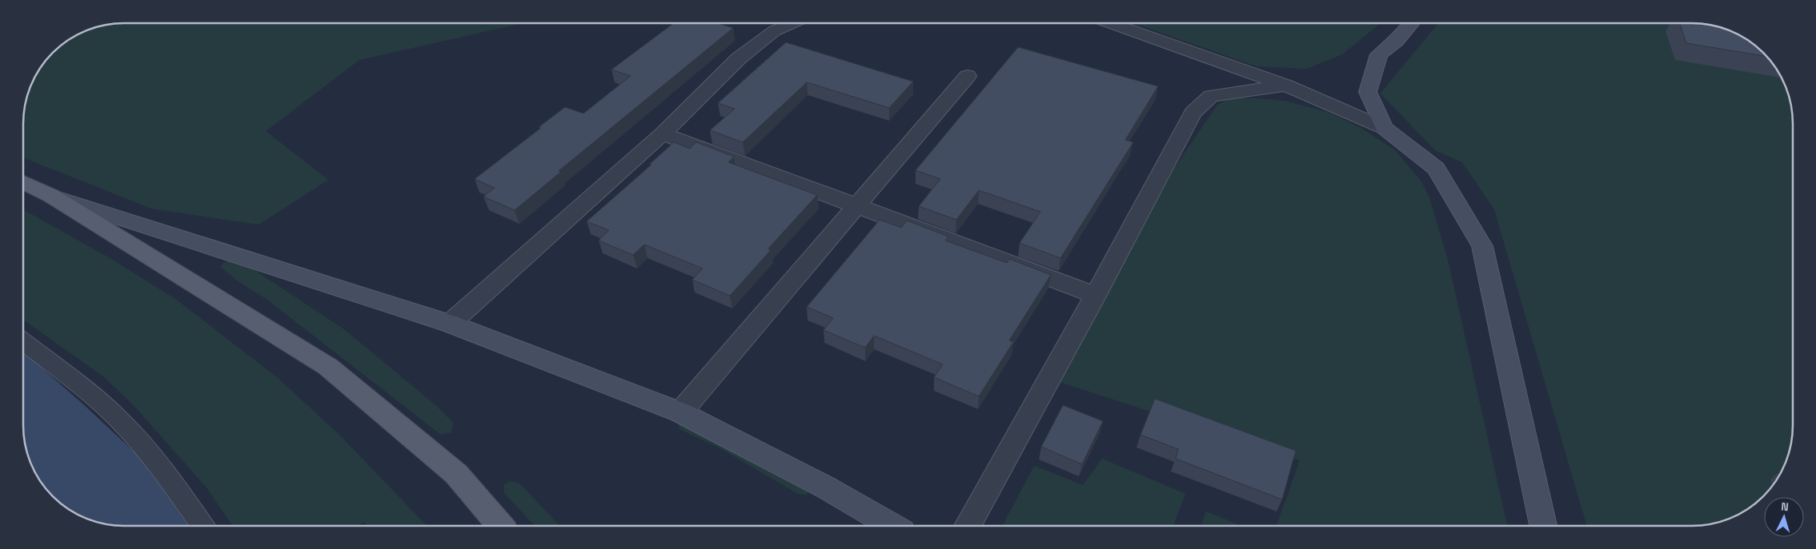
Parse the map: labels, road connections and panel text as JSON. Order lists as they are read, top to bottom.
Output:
{
  "north": "top"
}
